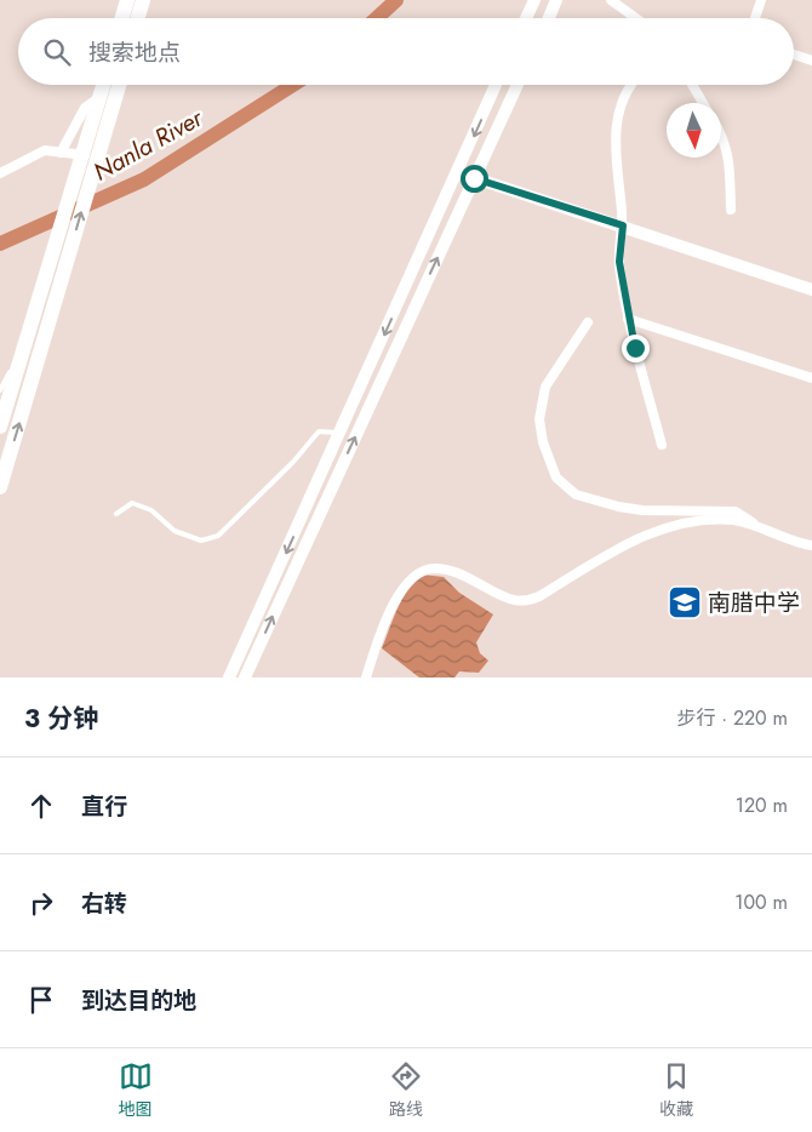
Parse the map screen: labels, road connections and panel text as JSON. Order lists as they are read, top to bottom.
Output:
{
  "water": ["Nanla River"],
  "places": {
    "school or university": ["南腊中学"]
  },
  "north": "bottom",
  "page": {
    "search": "搜索地点",
    "heading": ["3 分钟", "步行 · 220 m"],
    "list": [
      ["直行", "120 m"],
      ["右转", "100 m"],
      "到达目的地"
    ],
    "nav": ["地图", "路线", "收藏"]
  }
}
